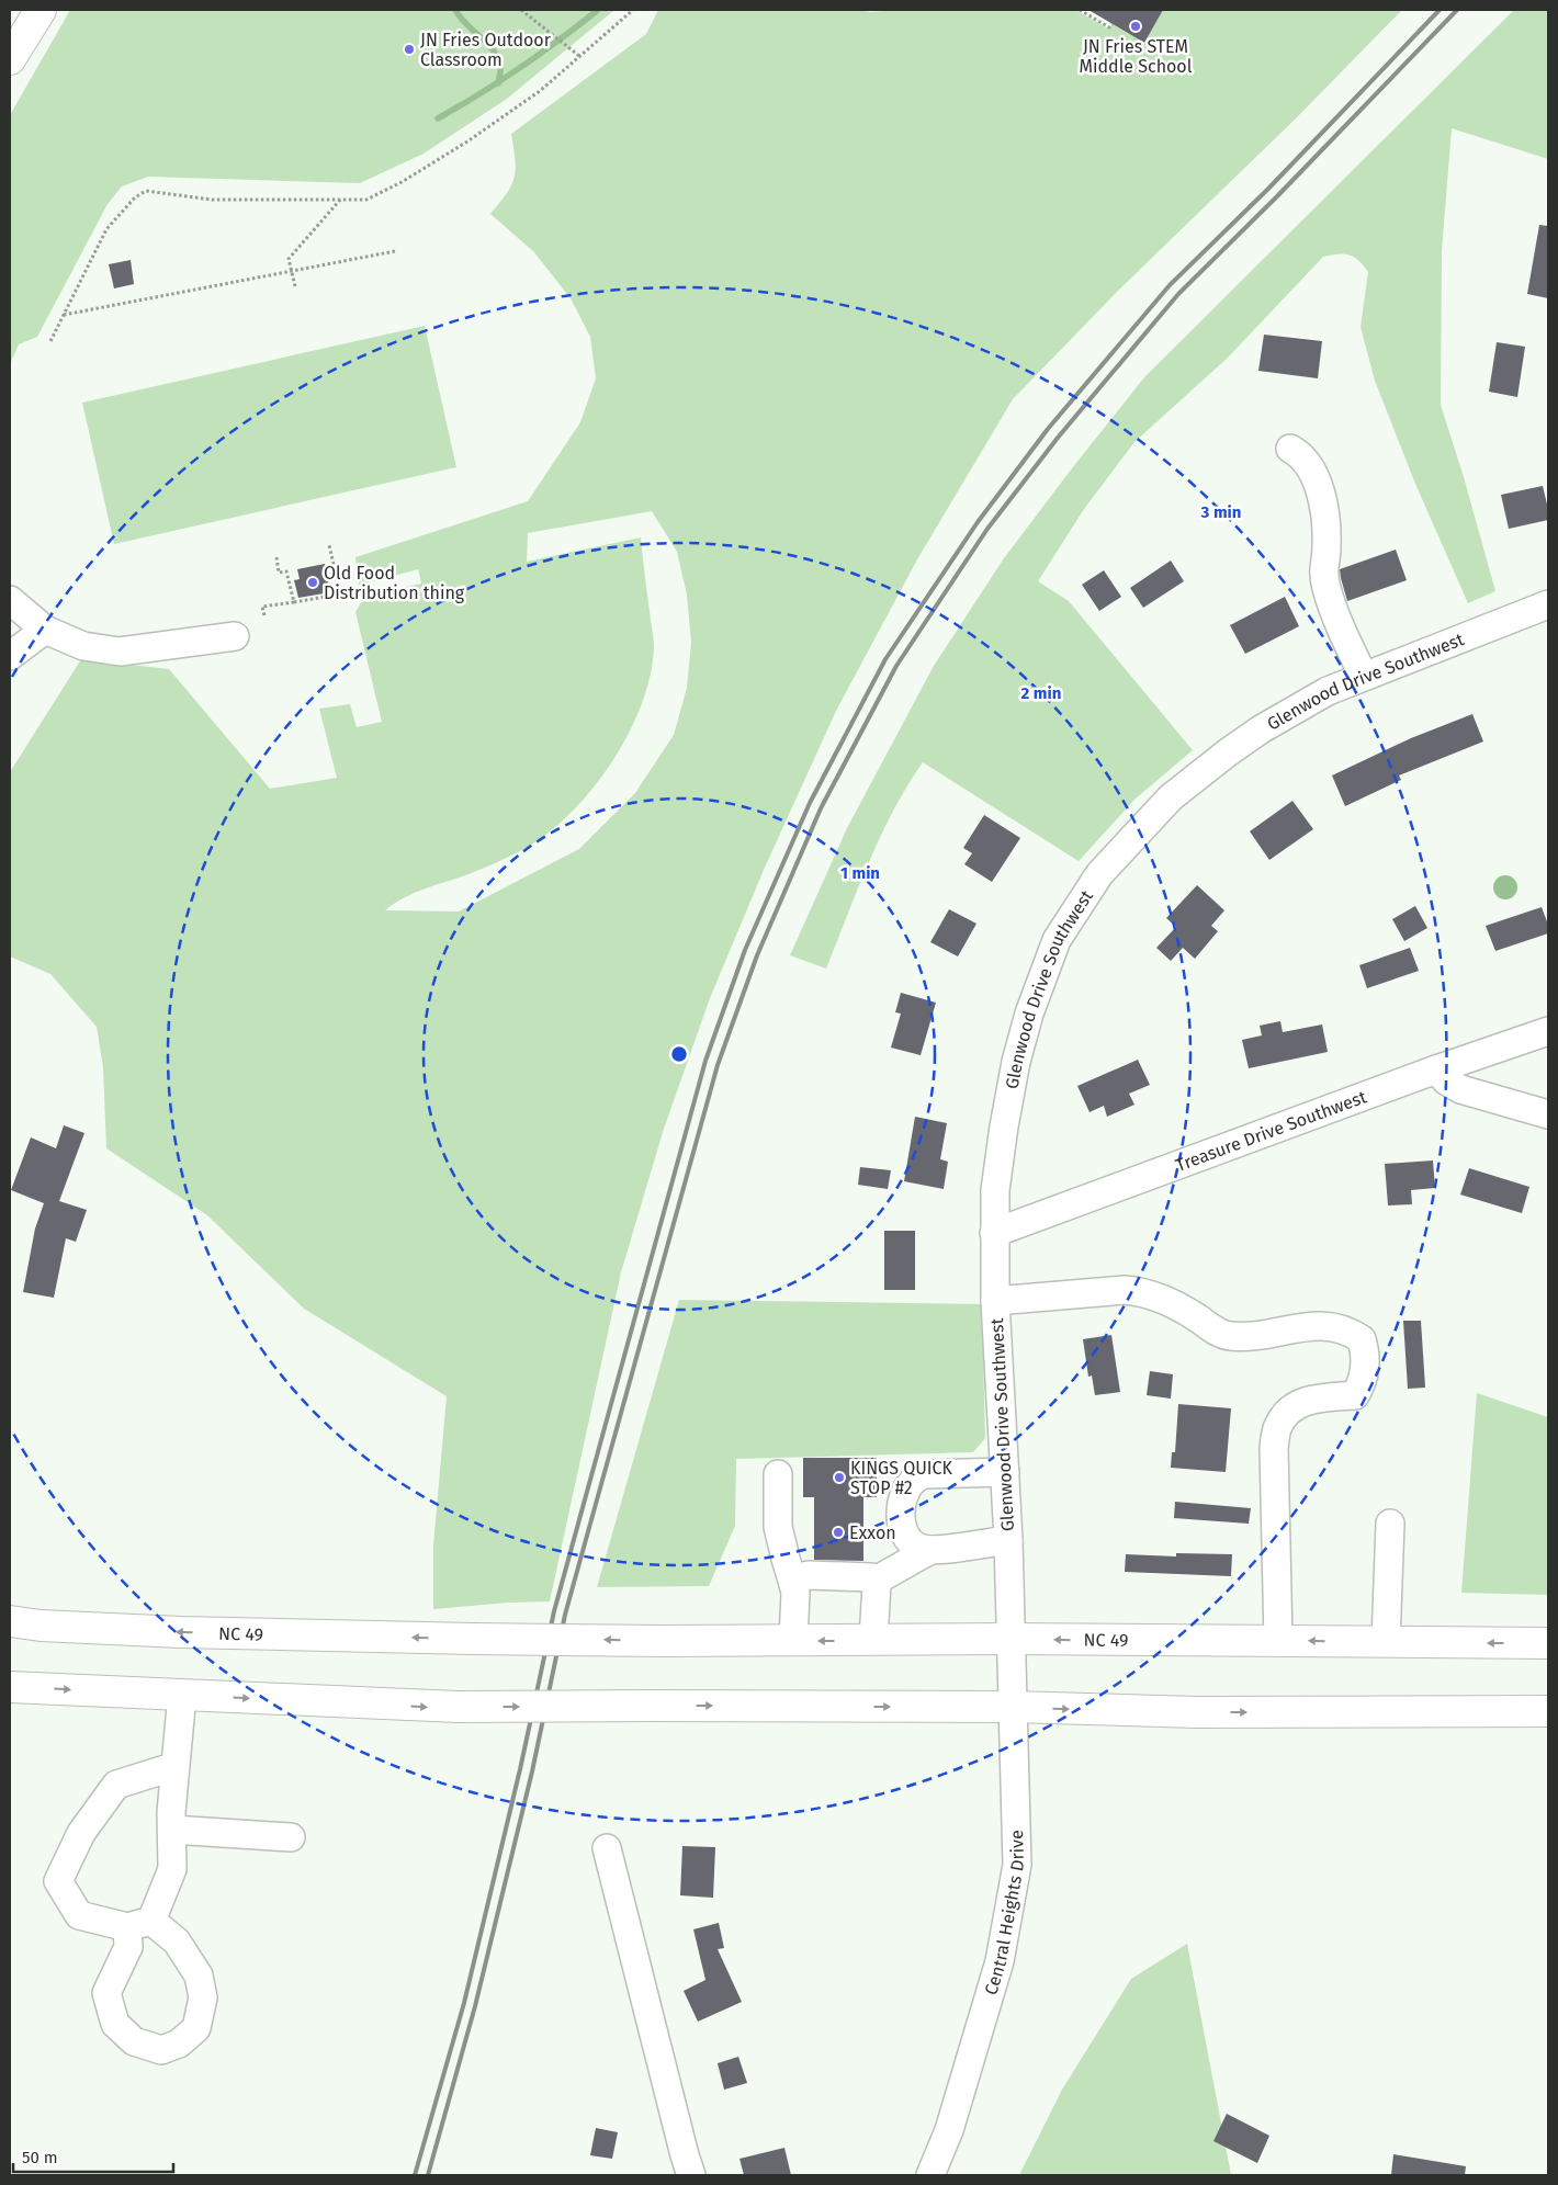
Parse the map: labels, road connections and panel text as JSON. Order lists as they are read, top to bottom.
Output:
{
  "streets": {
    "main road": ["NC 49"],
    "street": ["Glenwood Drive Southwest", "Treasure Drive Southwest", "Central Heights Drive"]
  },
  "crossings": [
    ["Glenwood Drive Southwest", "Treasure Drive Southwest"],
    ["Glenwood Drive Southwest", "NC 49"],
    ["Glenwood Drive Southwest", "Central Heights Drive"],
    ["NC 49", "Central Heights Drive"]
  ],
  "places": [
    "JN Fries STEM Middle School",
    "JN Fries Outdoor Classroom",
    "Old Food Distribution thing",
    "KINGS QUICK STOP #2",
    "Exxon"
  ],
  "scale_bar": "50 m",
  "rings": ["3 min", "2 min", "1 min"]
}
